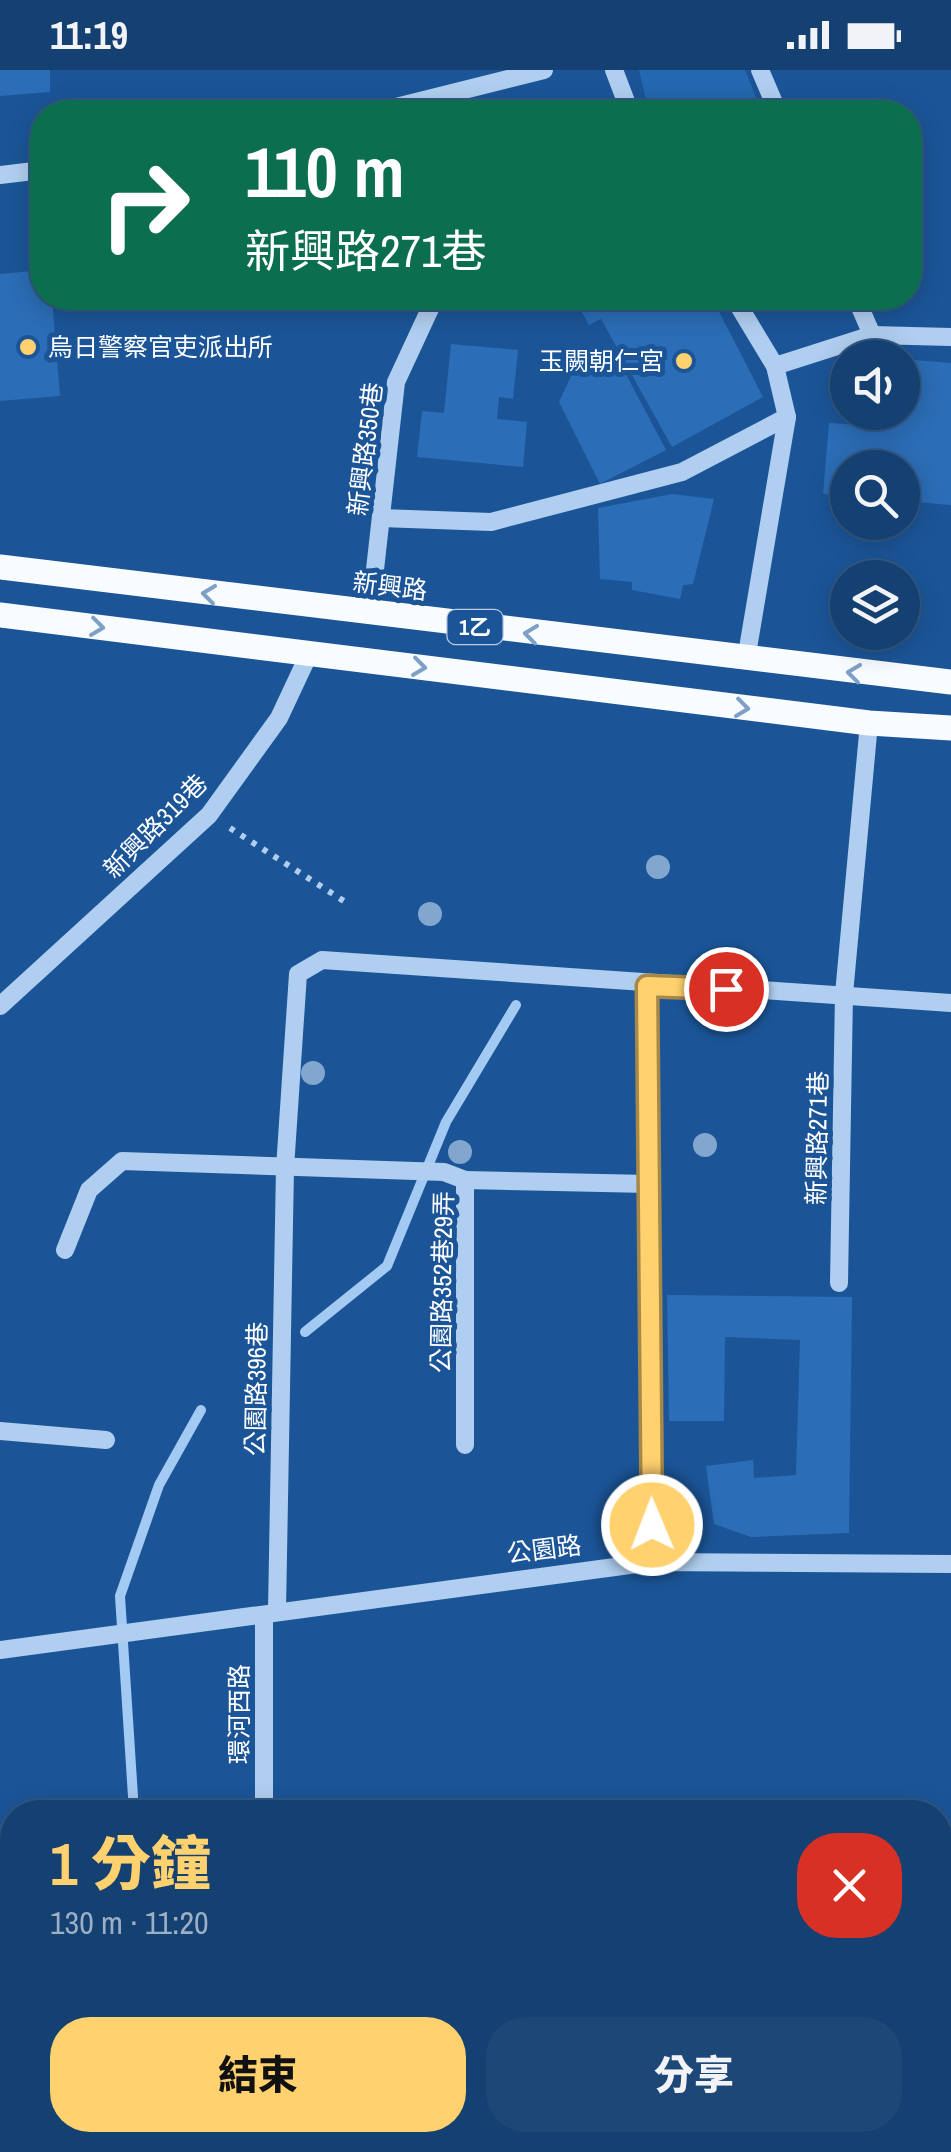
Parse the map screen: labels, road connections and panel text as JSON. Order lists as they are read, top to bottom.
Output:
{
  "streets": {
    "main road": ["新興路", "1乙"],
    "street": [
      "新興路350巷",
      "新興路319巷",
      "新興路271巷",
      "公園路352巷29弄",
      "公園路396巷",
      "公園路",
      "環河西路"
    ]
  },
  "crossings": [
    ["新興路350巷", "新興路"],
    ["1乙", "新興路319巷"],
    ["1乙", "新興路271巷"],
    ["公園路396巷", "公園路"],
    ["公園路396巷", "環河西路"],
    ["公園路", "環河西路"]
  ],
  "places": ["烏日警察官吏派出所", "玉闕朝仁宮"],
  "page": {
    "status": "11:19",
    "turn": ["110 m", "新興路271巷"],
    "heading": ["1 分鐘", "130 m · 11:20"],
    "buttons": ["結束", "分享"]
  }
}
